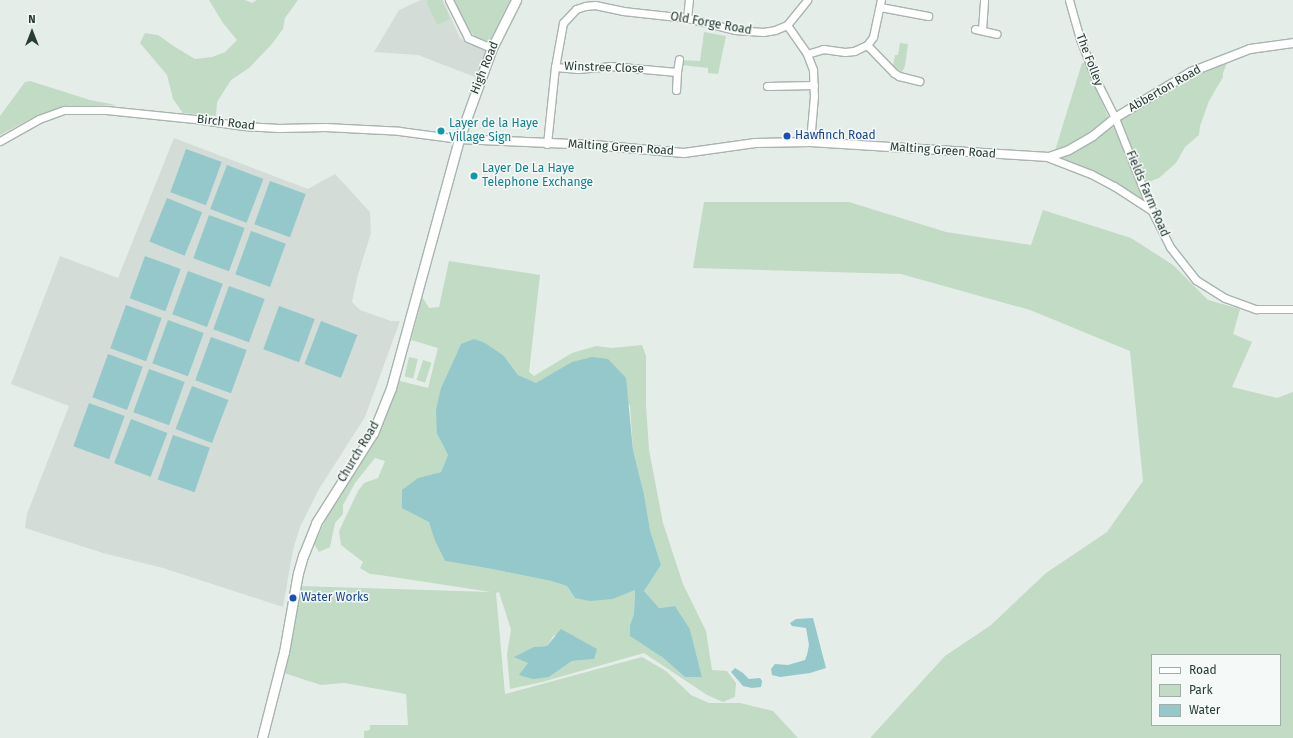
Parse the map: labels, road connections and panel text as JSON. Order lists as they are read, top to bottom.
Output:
{
  "streets": {
    "main road": ["High Road", "Church Road"],
    "street": [
      "Old Forge Road",
      "The Folley",
      "Winstree Close",
      "Abberton Road",
      "Birch Road",
      "Malting Green Road",
      "Fields Farm Road"
    ]
  },
  "crossings": [
    ["Old Forge Road", "Winstree Close"],
    ["Old Forge Road", "Malting Green Road"],
    ["The Folley", "Abberton Road"],
    ["The Folley", "Fields Farm Road"],
    ["High Road", "Birch Road"],
    ["High Road", "Malting Green Road"],
    ["High Road", "Church Road"],
    ["Abberton Road", "Malting Green Road"],
    ["Abberton Road", "Fields Farm Road"],
    ["Birch Road", "Malting Green Road"],
    ["Birch Road", "Church Road"],
    ["Malting Green Road", "Fields Farm Road"],
    ["Malting Green Road", "Church Road"]
  ],
  "places": [
    "Layer de la Haye Village Sign",
    "Hawfinch Road",
    "Layer De La Haye Telephone Exchange",
    "Water Works"
  ],
  "legend": ["Road", "Park", "Water"],
  "north": "top"
}
